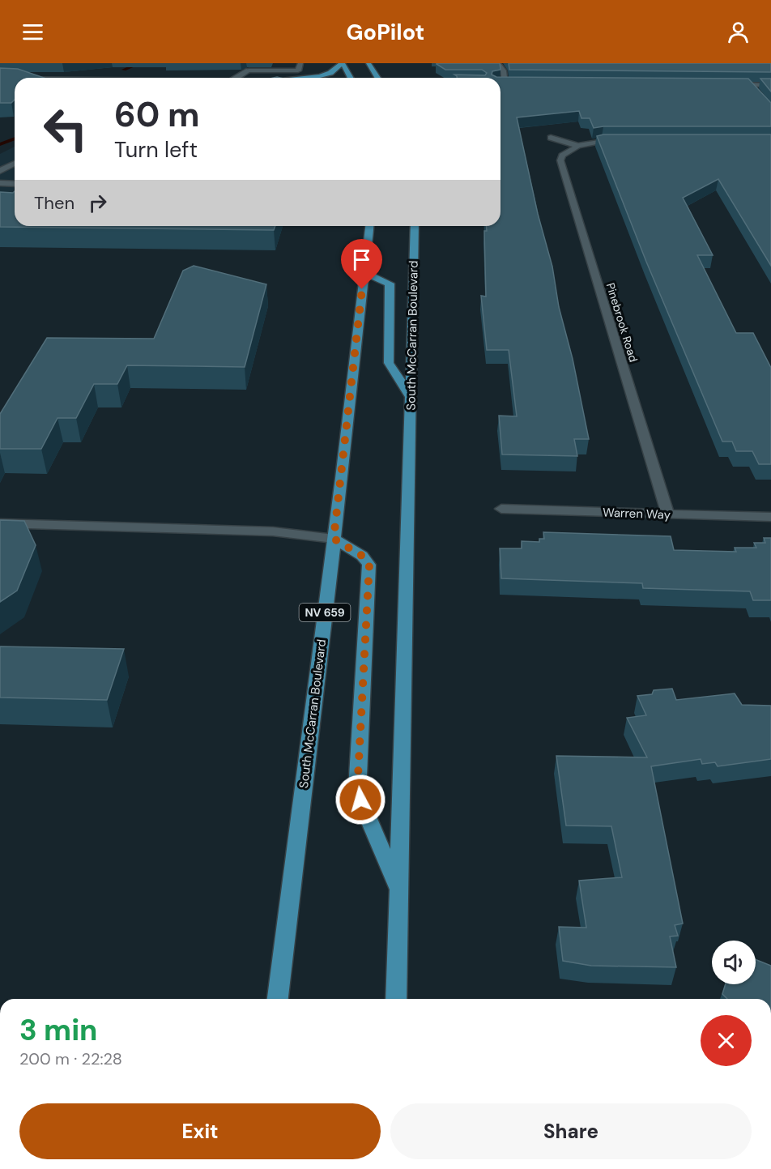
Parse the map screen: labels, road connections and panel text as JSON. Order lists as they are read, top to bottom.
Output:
{
  "streets": {
    "main road": ["South McCarran Boulevard", "NV 659"],
    "street": ["Pinebrook Road", "Warren Way"]
  },
  "crossings": [
    ["Pinebrook Road", "Warren Way"]
  ],
  "page": {
    "header": "GoPilot",
    "turn": ["60 m", "Turn left"],
    "then": "Then",
    "heading": ["3 min", "200 m · 22:28"],
    "buttons": ["Exit", "Share"]
  }
}
